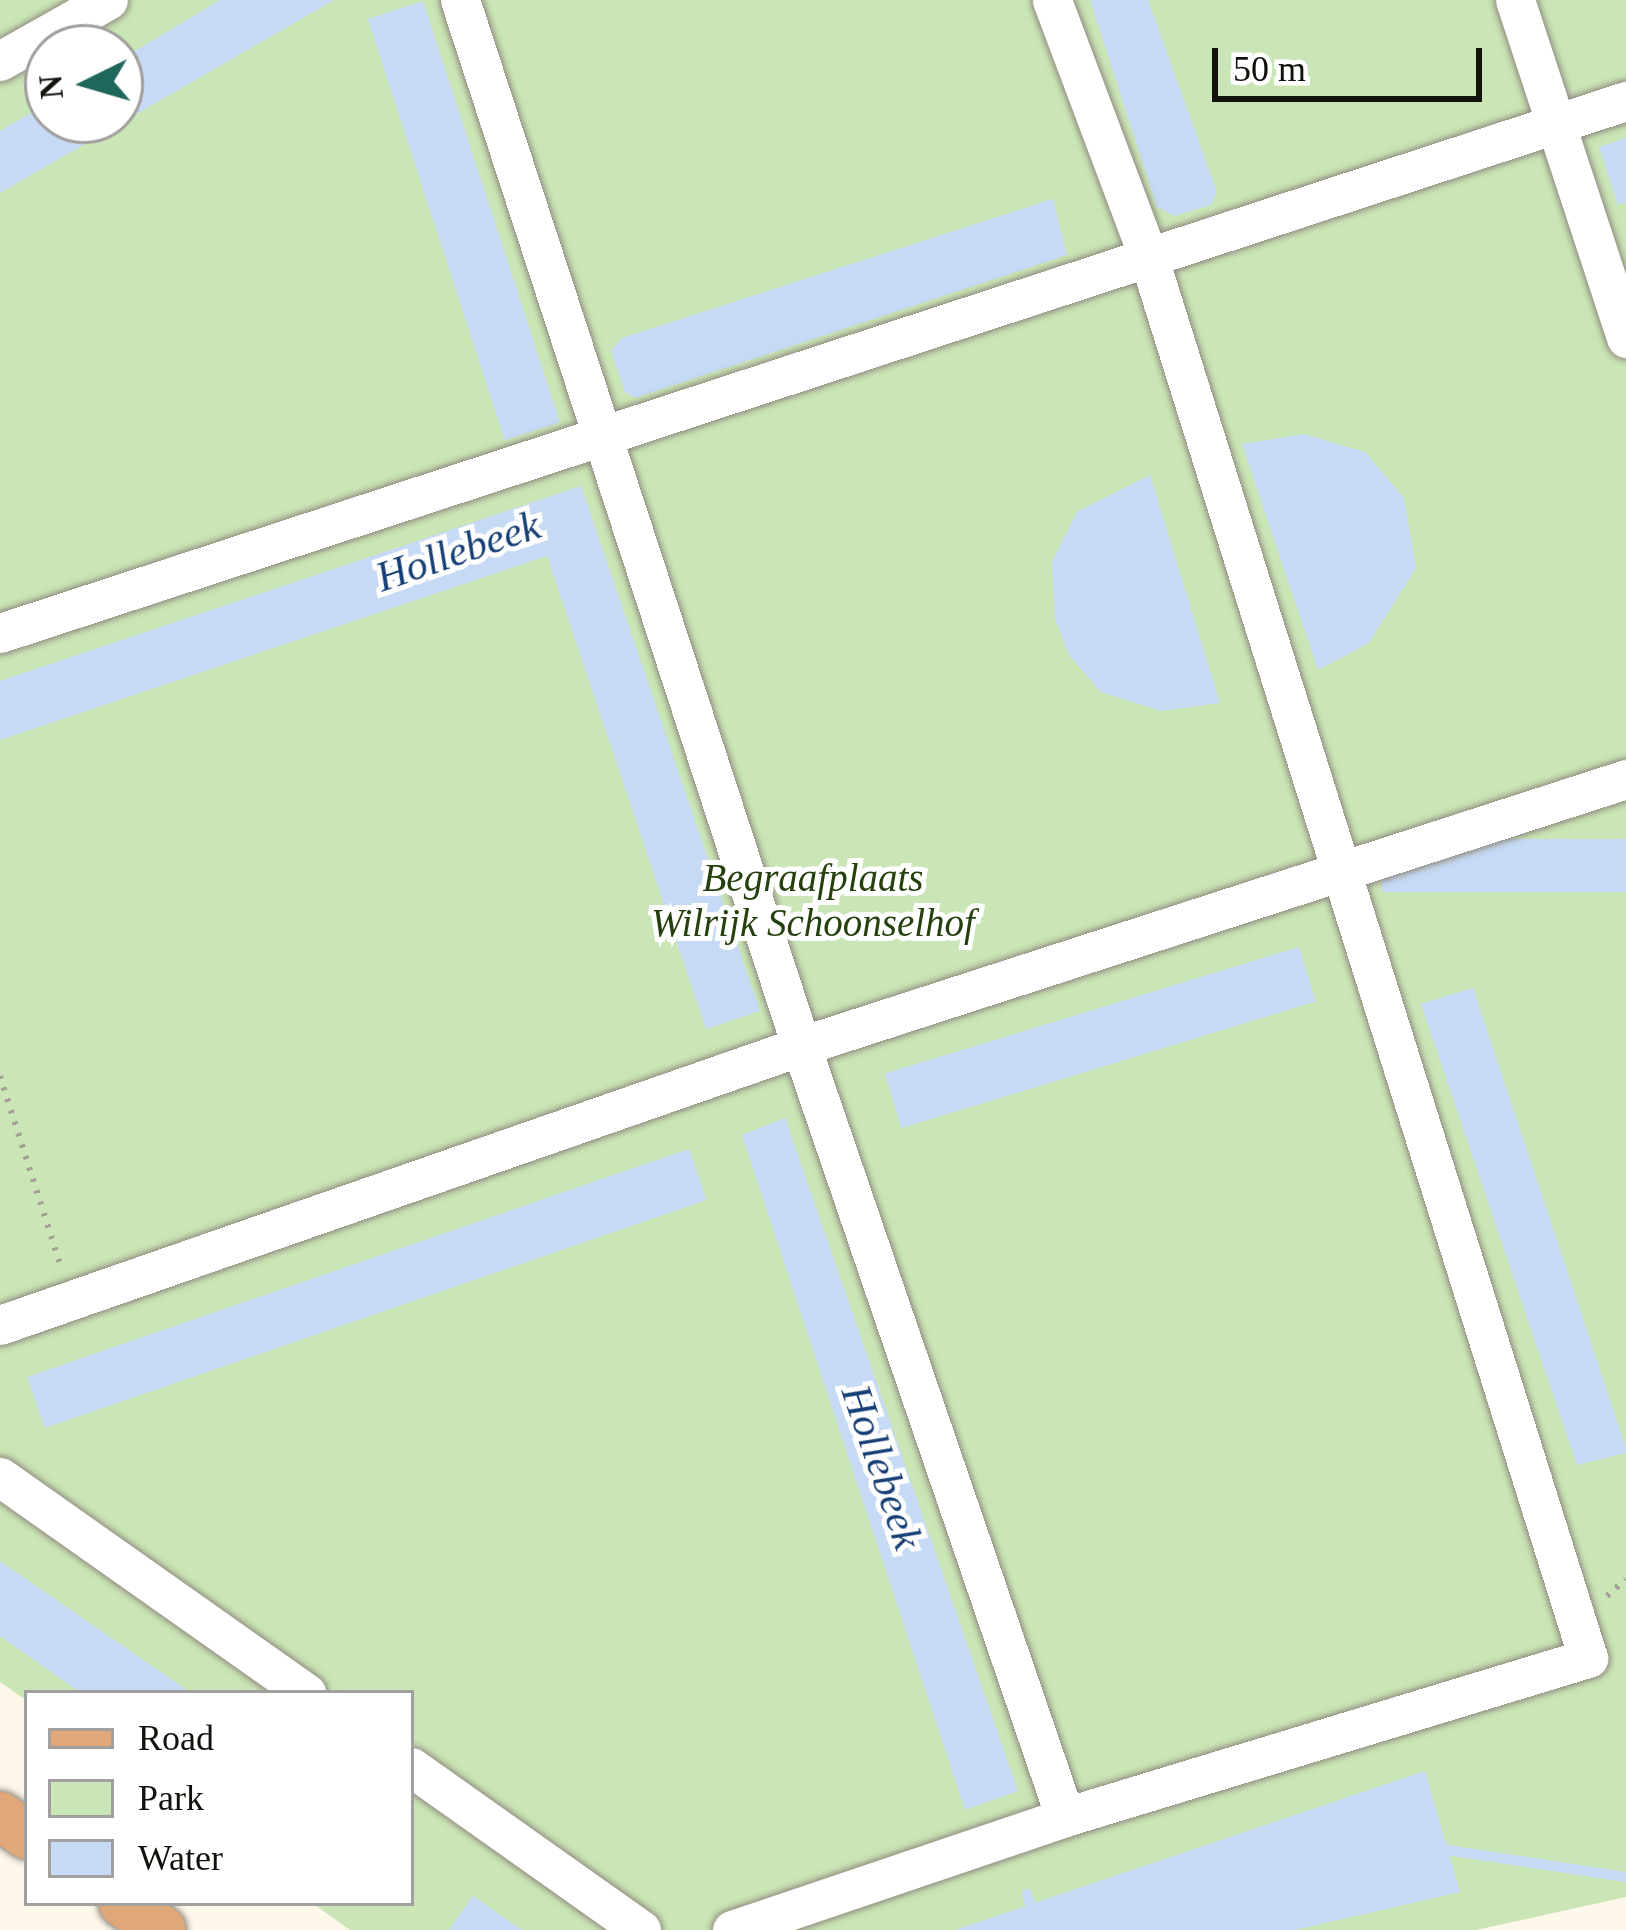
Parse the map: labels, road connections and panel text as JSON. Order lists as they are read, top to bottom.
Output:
{
  "water": ["Hollebeek"],
  "parks": ["Begraafplaats Wilrijk Schoonselhof"],
  "legend": ["Road", "Park", "Water"],
  "scale_bar": "50 m",
  "north": "left"
}
